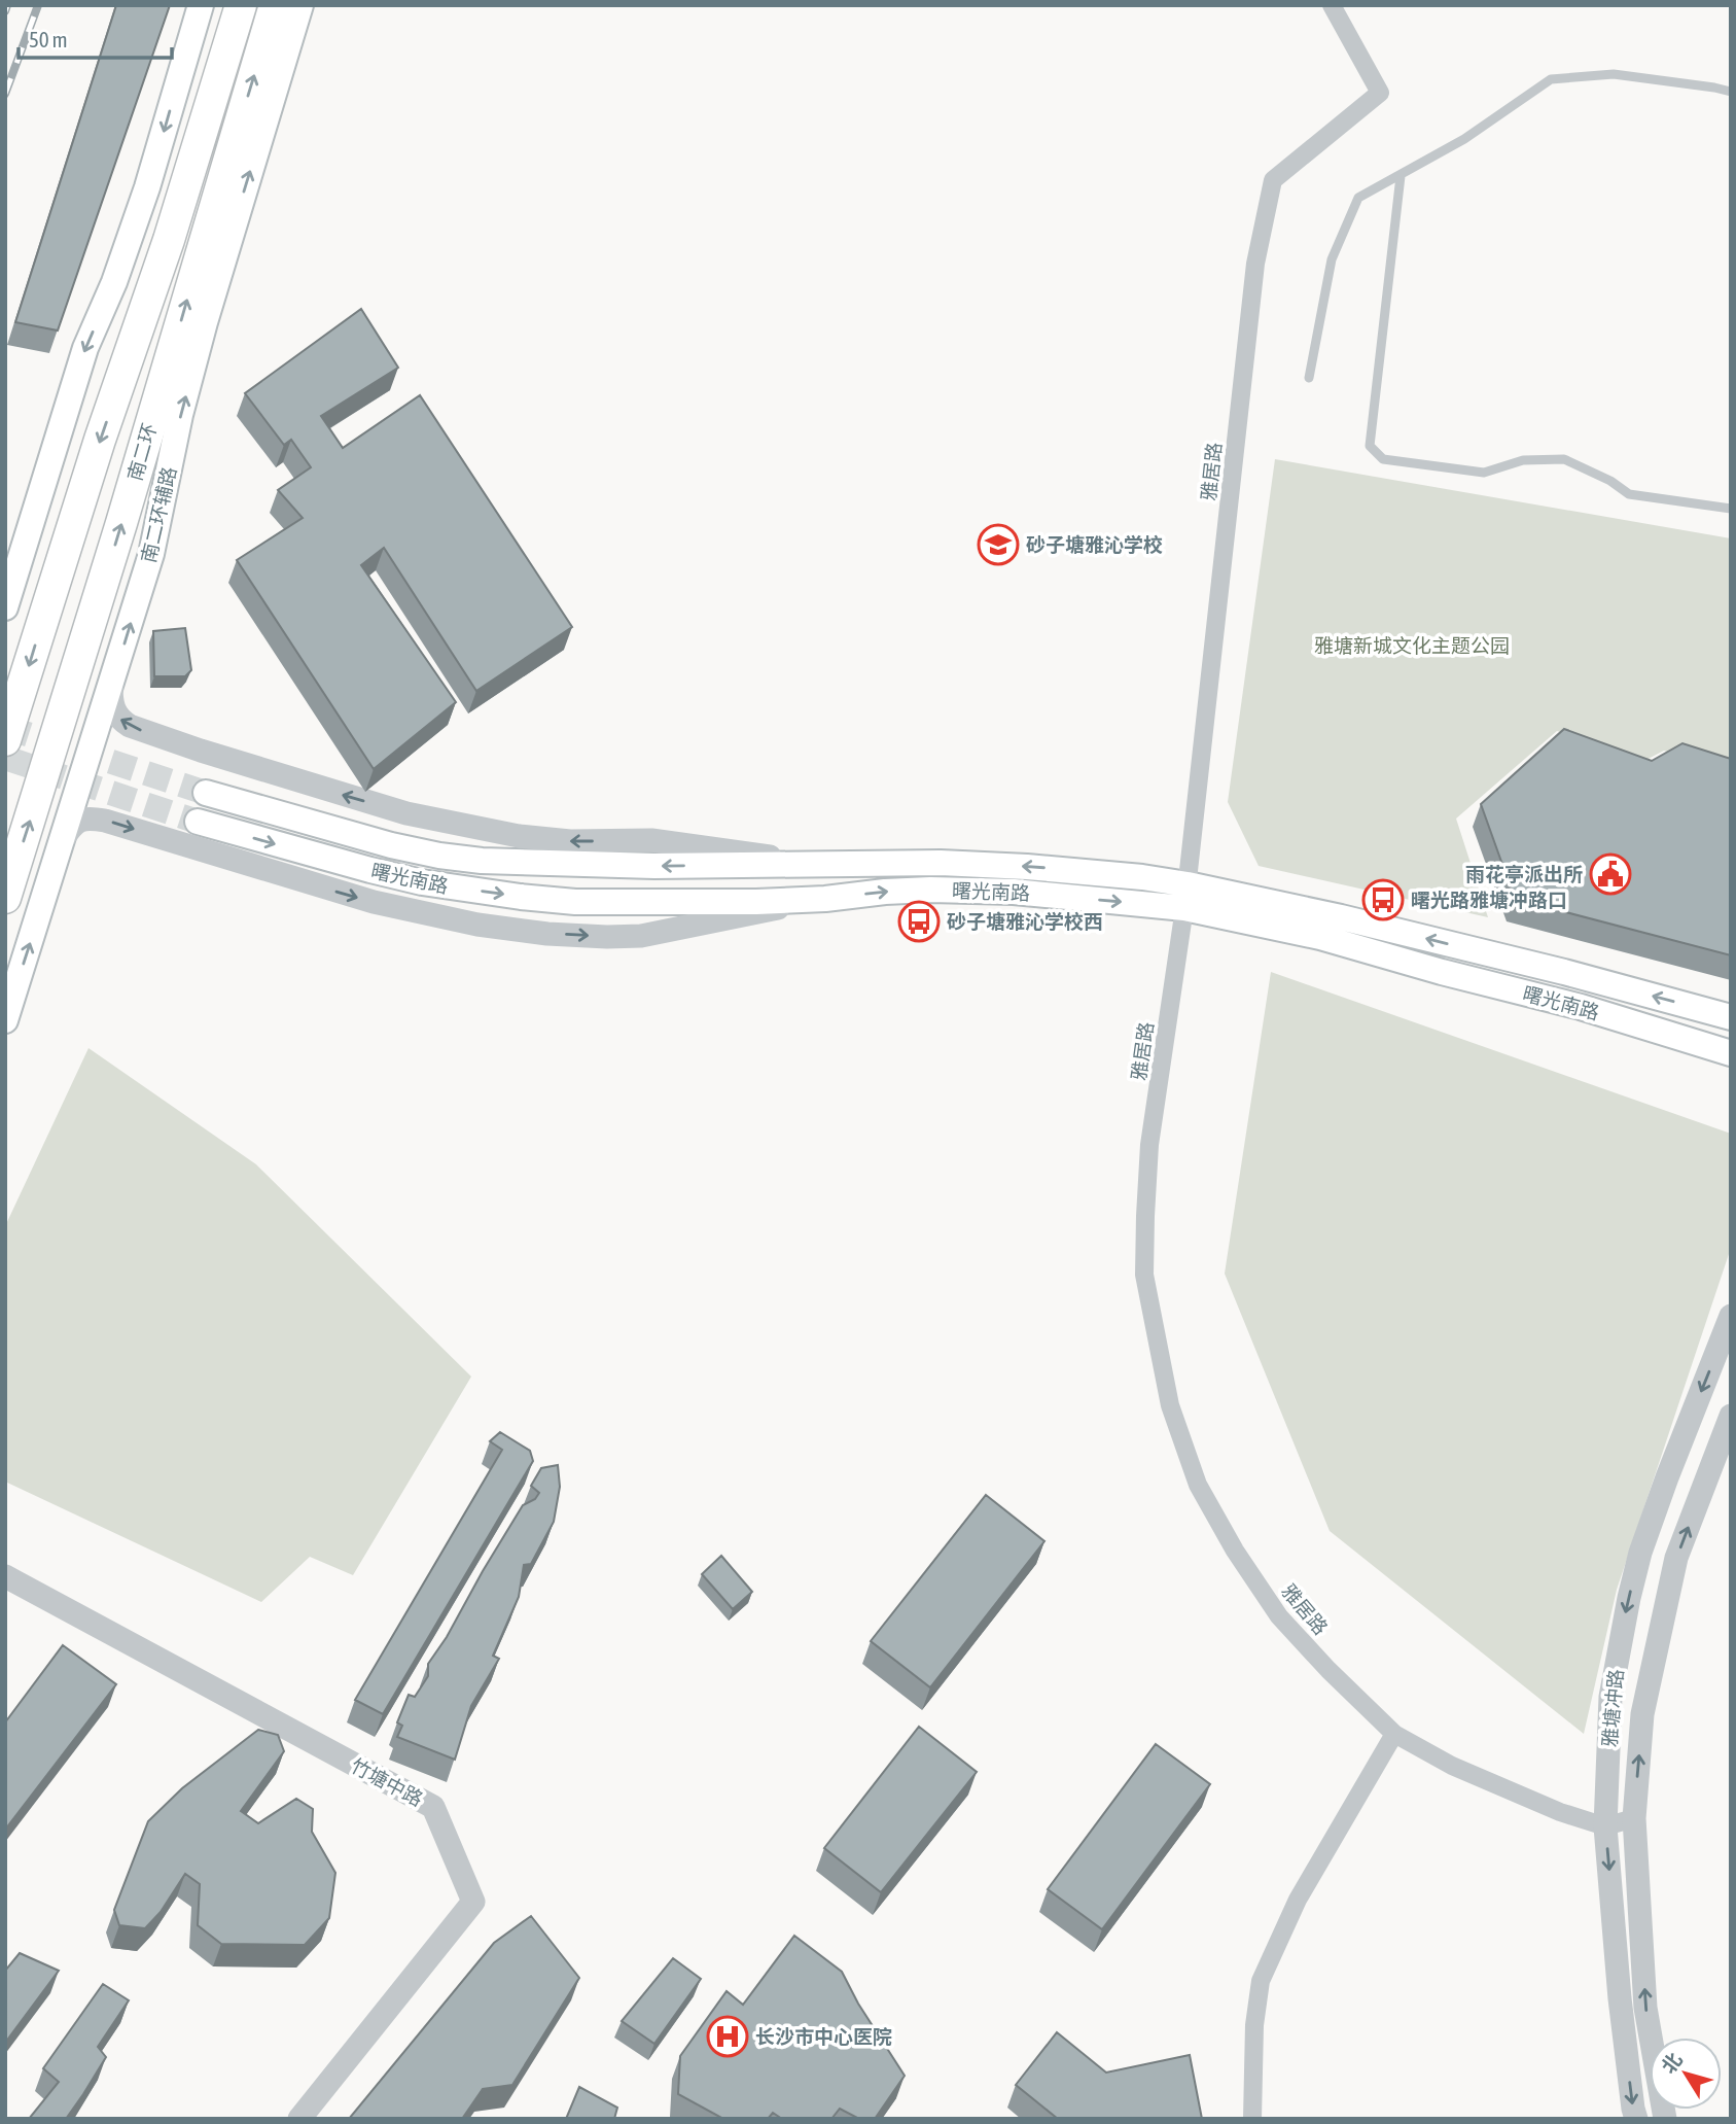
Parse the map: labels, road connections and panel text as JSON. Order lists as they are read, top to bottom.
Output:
{
  "streets": {
    "highway": ["南二环"],
    "main road": ["南二环辅路", "曙光南路"],
    "street": ["雅居路", "雅塘冲路", "竹塘中路"]
  },
  "crossings": [
    ["雅居路", "曙光南路"],
    ["雅居路", "雅塘冲路"]
  ],
  "parks": ["雅塘新城文化主题公园"],
  "places": {
    "school or university": ["砂子塘雅沁学校"],
    "public building": ["雨花亭派出所"],
    "bus stop": ["曙光路雅塘冲路口", "砂子塘雅沁学校西"],
    "hospital": ["长沙市中心医院"]
  },
  "scale_bar": "50 m",
  "north": "top left"
}
